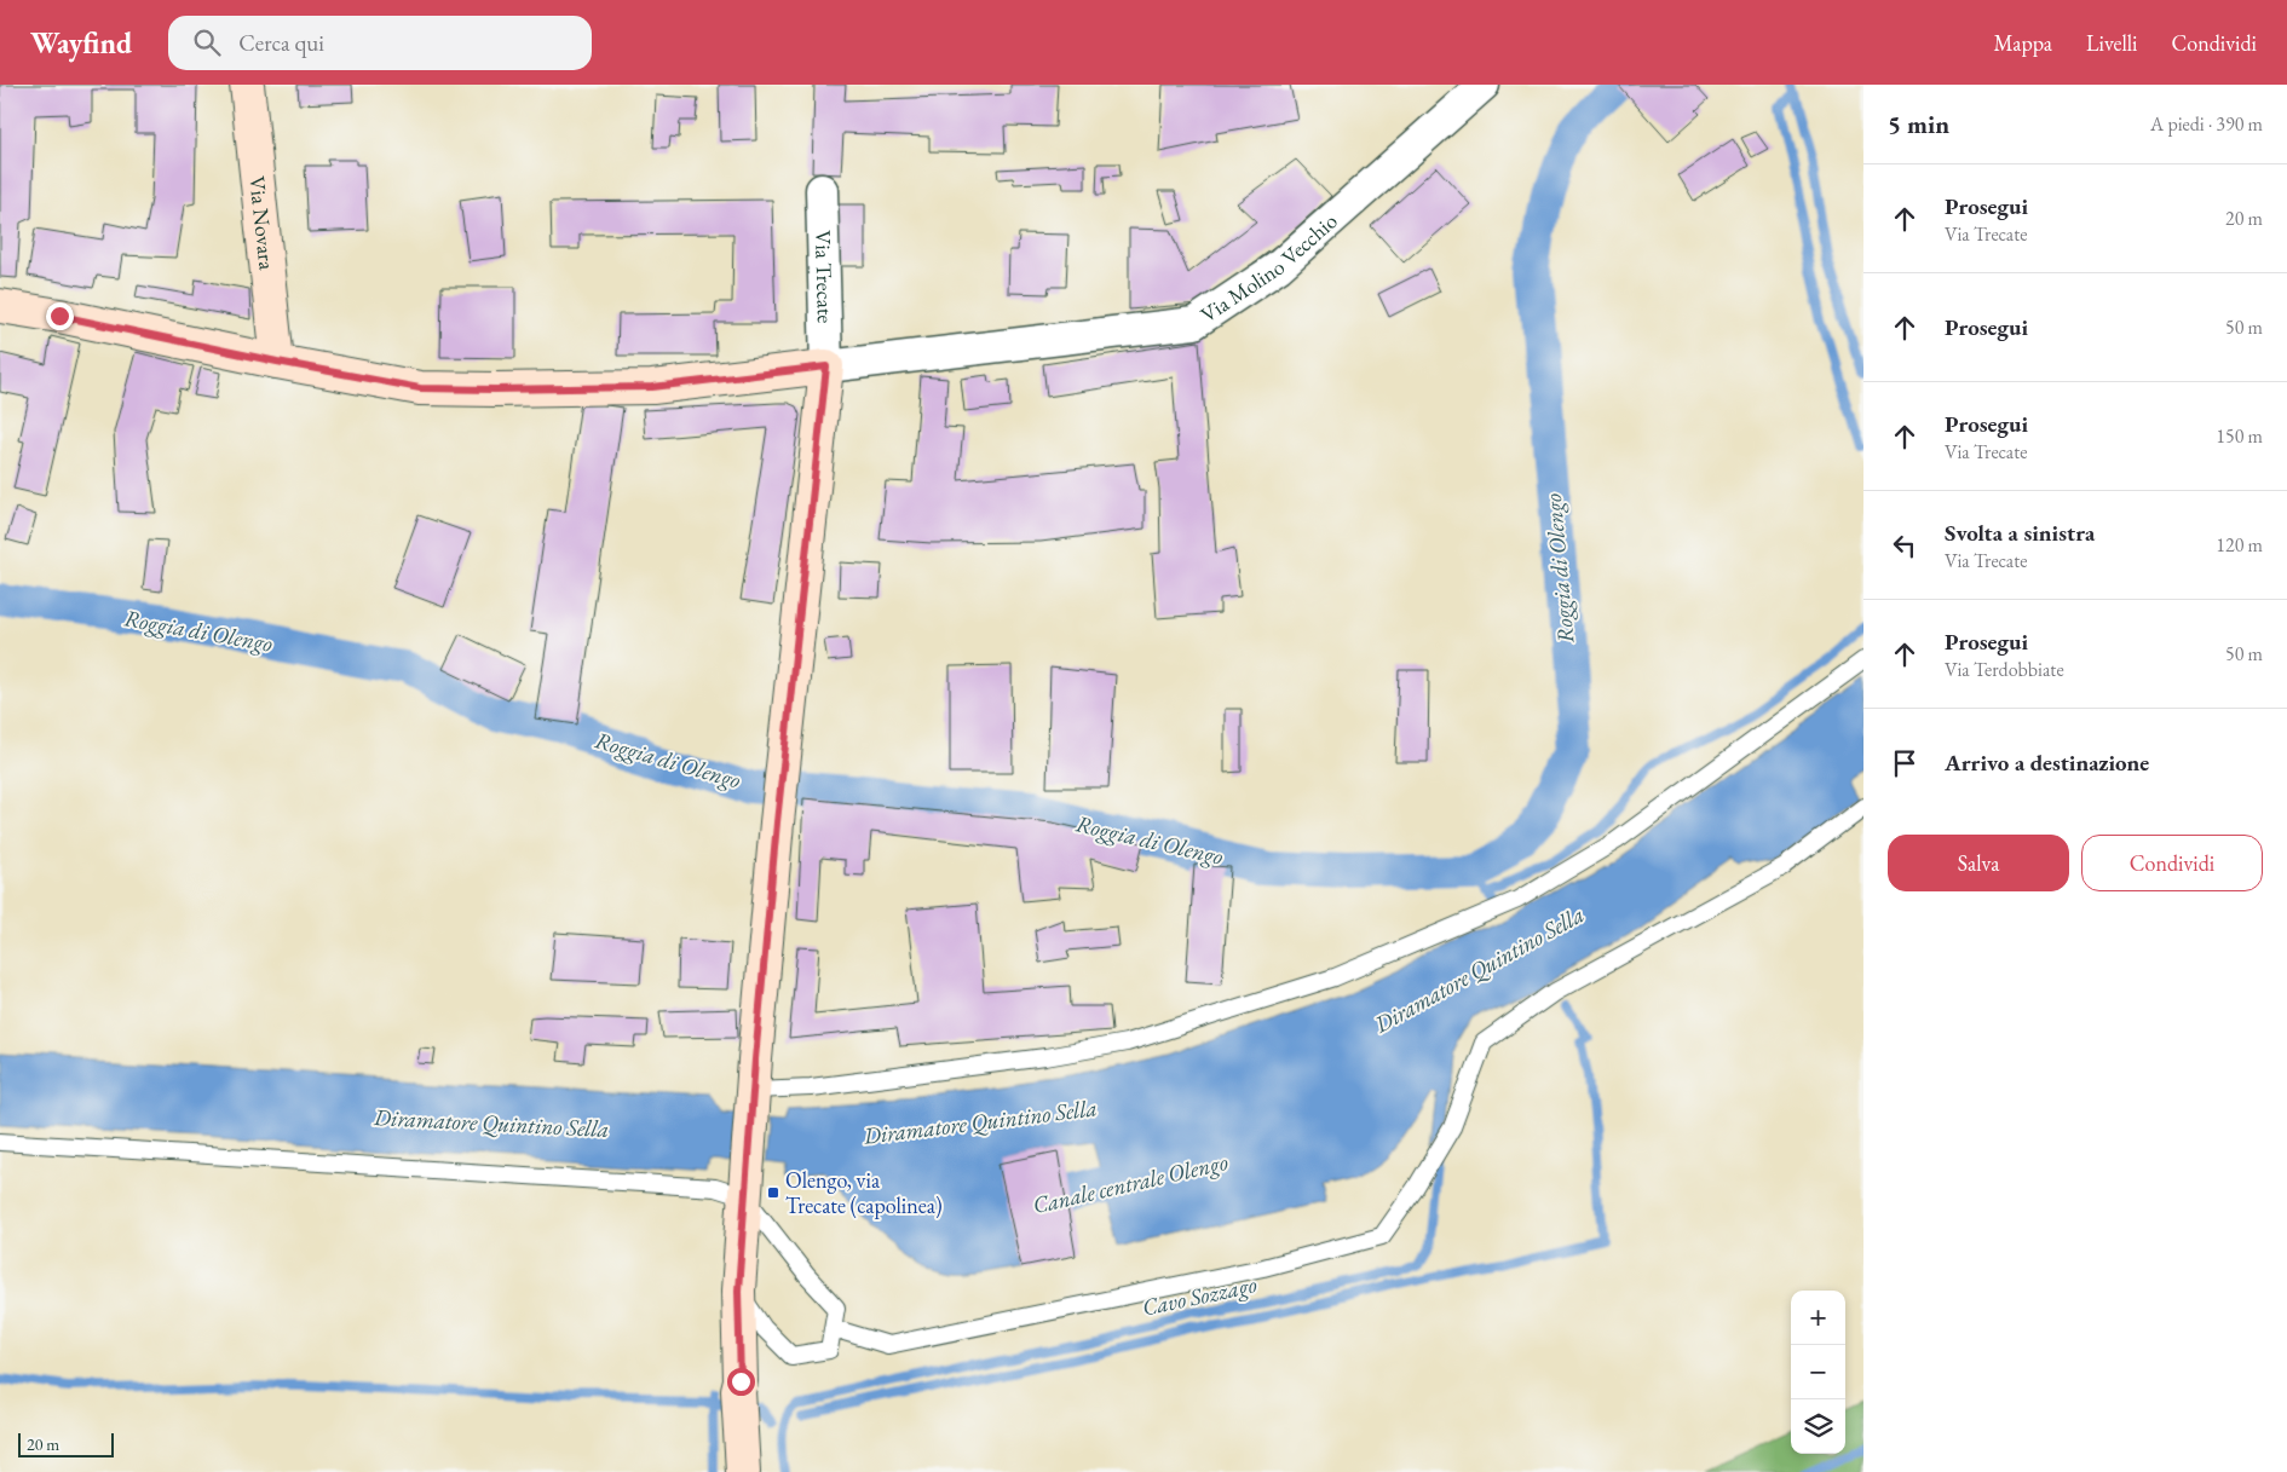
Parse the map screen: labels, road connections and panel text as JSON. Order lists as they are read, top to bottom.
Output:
{
  "streets": {
    "main road": ["Via Novara", "Via Trecate"],
    "street": ["Via Molino Vecchio"]
  },
  "crossings": [
    ["Via Molino Vecchio", "Via Trecate"]
  ],
  "water": [
    "Roggia di Olengo",
    "Diramatore Quintino Sella",
    "Canale centrale Olengo",
    "Cavo Sozzago"
  ],
  "places": {
    "transit": ["Olengo, via Trecate (capolinea)"]
  },
  "scale_bar": "20 m",
  "page": {
    "header": "Wayfind",
    "search": "Cerca qui",
    "nav": ["Mappa", "Livelli", "Condividi"],
    "heading": ["5 min", "A piedi · 390 m"],
    "list": [
      ["Prosegui", "Via Trecate", "20 m"],
      ["Prosegui", "50 m"],
      ["Prosegui", "Via Trecate", "150 m"],
      ["Svolta a sinistra", "Via Trecate", "120 m"],
      ["Prosegui", "Via Terdobbiate", "50 m"],
      "Arrivo a destinazione"
    ],
    "buttons": ["Salva", "Condividi"],
    "map_buttons": ["+", "−"],
    "scale": "20 m"
  }
}
